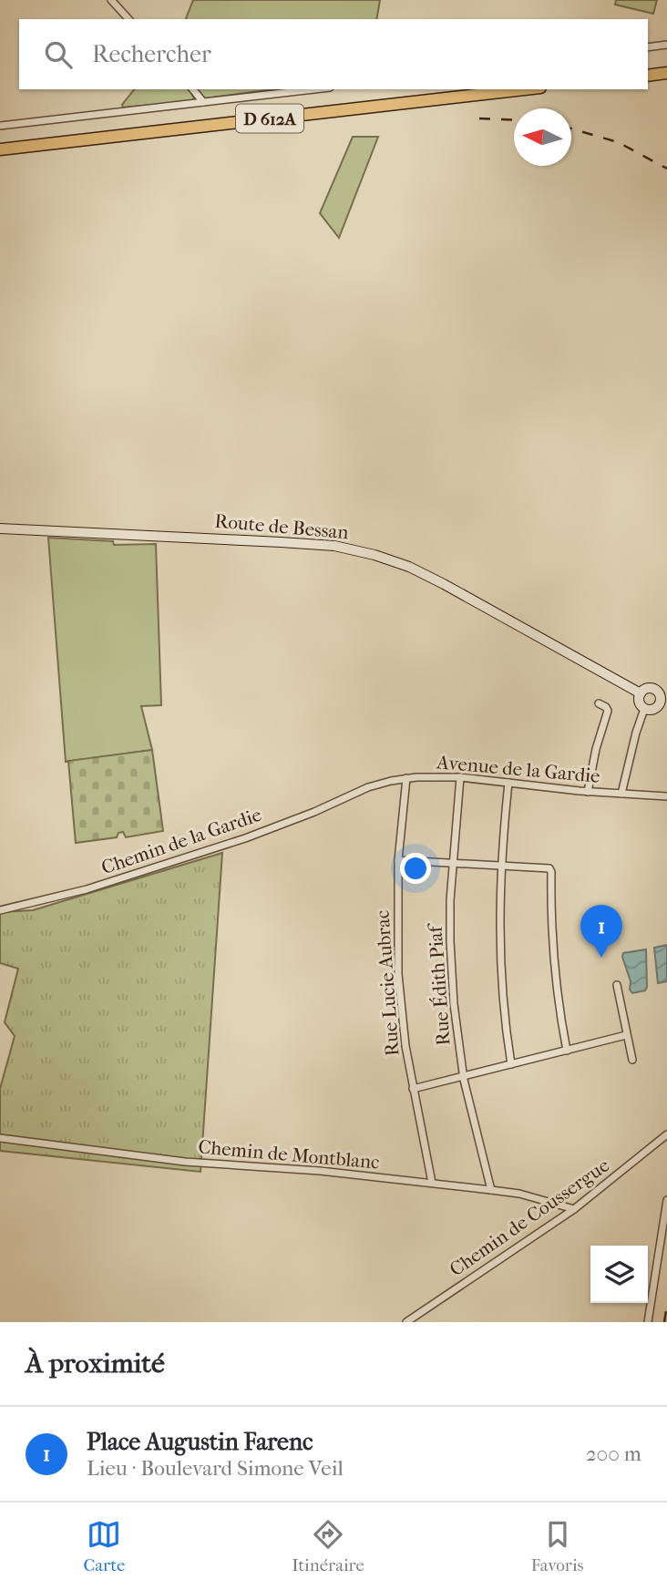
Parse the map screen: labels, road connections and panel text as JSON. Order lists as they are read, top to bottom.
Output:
{
  "streets": {
    "highway": ["D 612A"],
    "street": [
      "Route de Bessan",
      "Avenue de la Gardie",
      "Chemin de la Gardie",
      "Rue Lucie Aubrac",
      "Rue Édith Piaf",
      "Chemin de Montblanc",
      "Chemin de Coussergue"
    ]
  },
  "crossings": [
    ["Avenue de la Gardie", "Chemin de la Gardie"],
    ["Avenue de la Gardie", "Rue Lucie Aubrac"],
    ["Avenue de la Gardie", "Rue Édith Piaf"],
    ["Rue Lucie Aubrac", "Chemin de Montblanc"],
    ["Rue Édith Piaf", "Chemin de Montblanc"],
    ["Chemin de Montblanc", "Chemin de Coussergue"]
  ],
  "north": "left",
  "page": {
    "search": "Rechercher",
    "pins": "1",
    "heading": "À proximité",
    "list": [
      {
        "mark": "1",
        "name": "Place Augustin Farenc",
        "note": "Lieu · Boulevard Simone Veil",
        "value": "200 m"
      }
    ],
    "nav": ["Carte", "Itinéraire", "Favoris"]
  }
}
